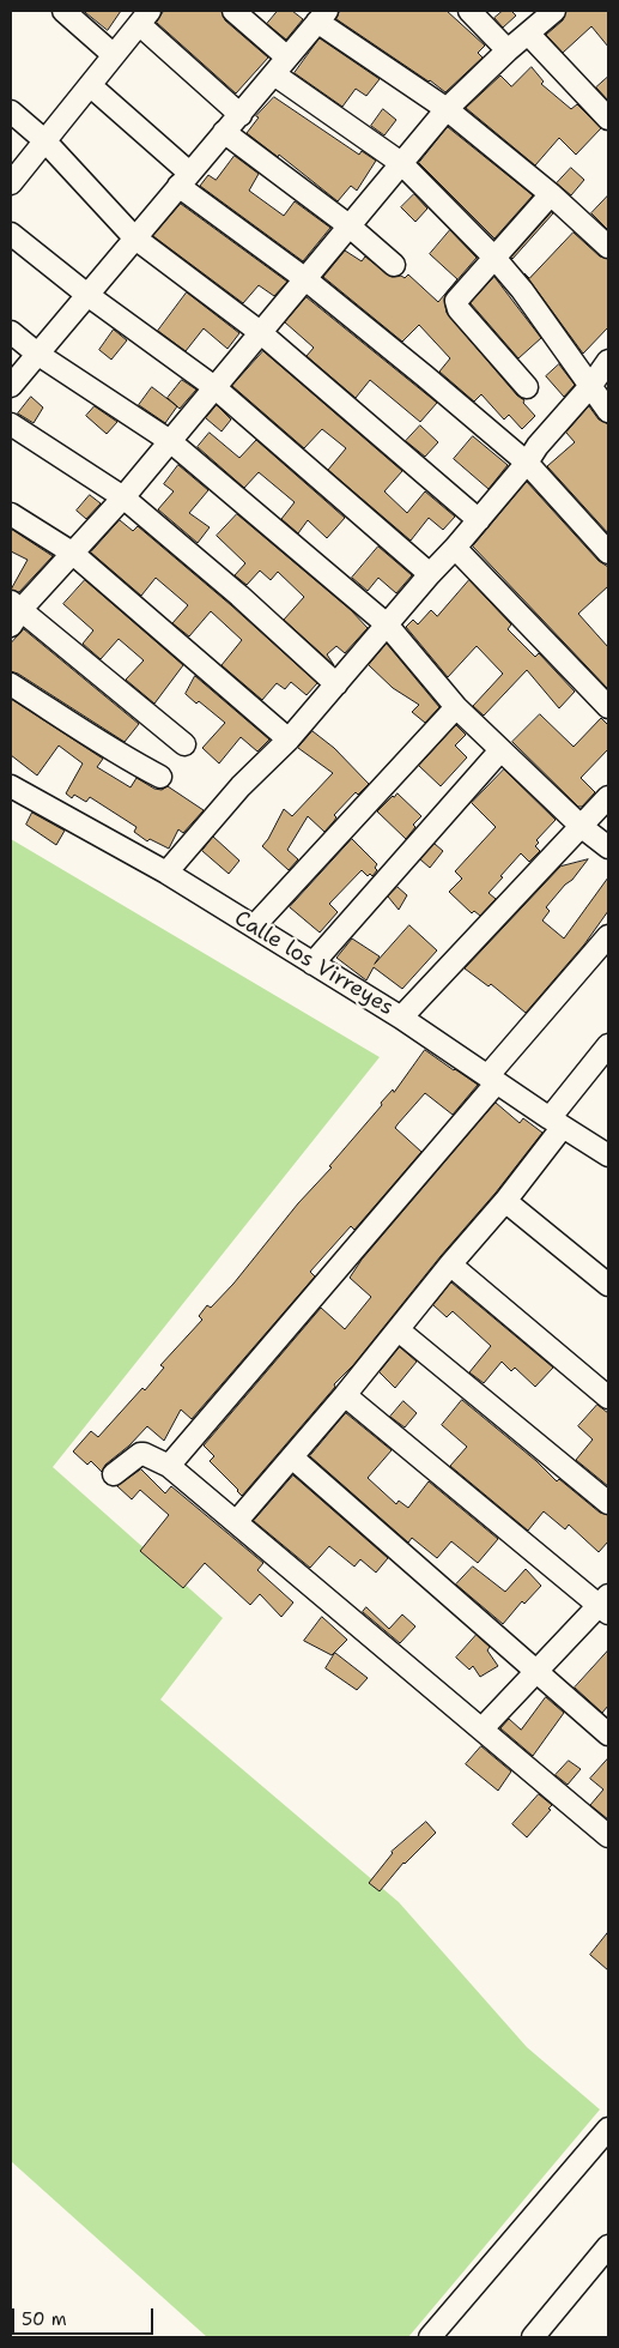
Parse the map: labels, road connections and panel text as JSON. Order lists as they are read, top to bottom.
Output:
{
  "streets": {
    "street": ["Calle los Virreyes"]
  },
  "scale_bar": "50 m"
}
